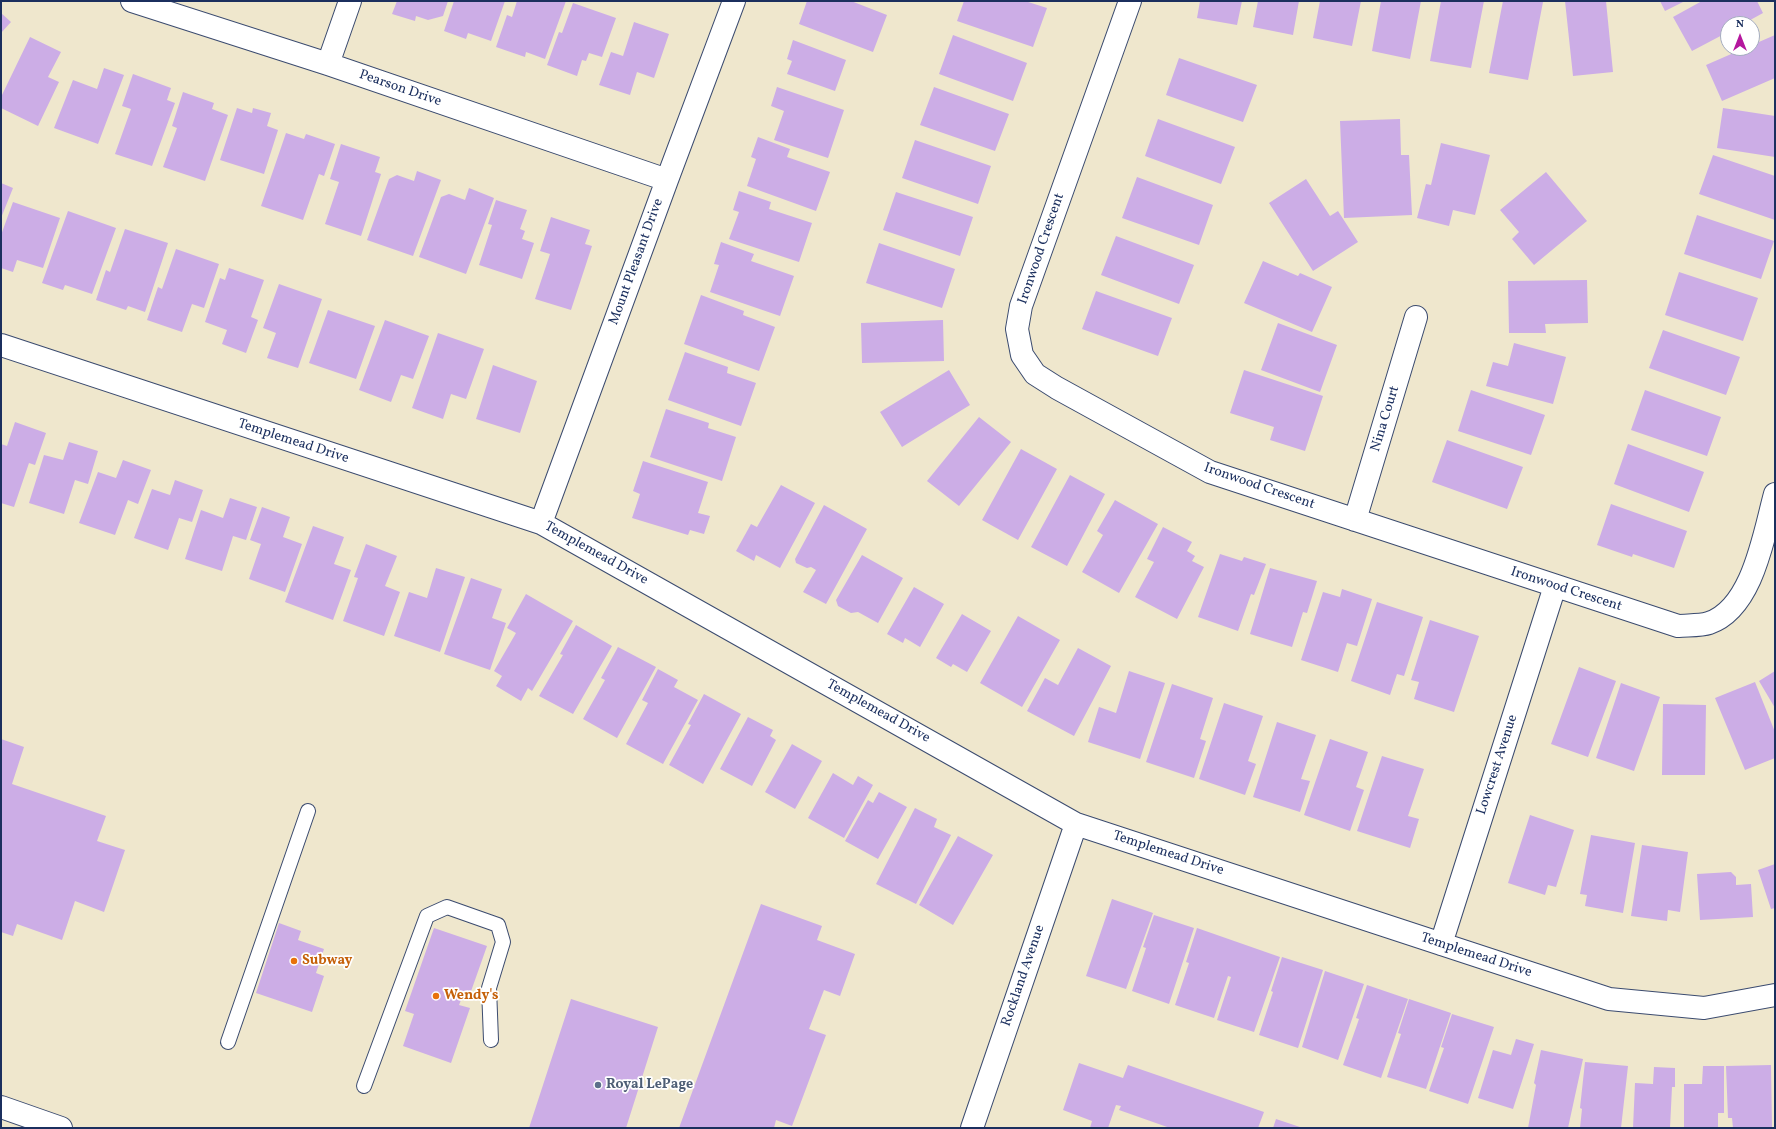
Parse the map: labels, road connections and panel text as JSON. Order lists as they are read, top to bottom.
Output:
{
  "streets": {
    "street": [
      "Pearson Drive",
      "Ironwood Crescent",
      "Mount Pleasant Drive",
      "Nina Court",
      "Templemead Drive",
      "Lowcrest Avenue",
      "Rockland Avenue"
    ]
  },
  "crossings": [
    ["Pearson Drive", "Mount Pleasant Drive"],
    ["Ironwood Crescent", "Nina Court"],
    ["Ironwood Crescent", "Lowcrest Avenue"],
    ["Mount Pleasant Drive", "Templemead Drive"],
    ["Templemead Drive", "Lowcrest Avenue"],
    ["Templemead Drive", "Rockland Avenue"]
  ],
  "places": ["Subway", "Wendy's", "Royal LePage"],
  "north": "top"
}
